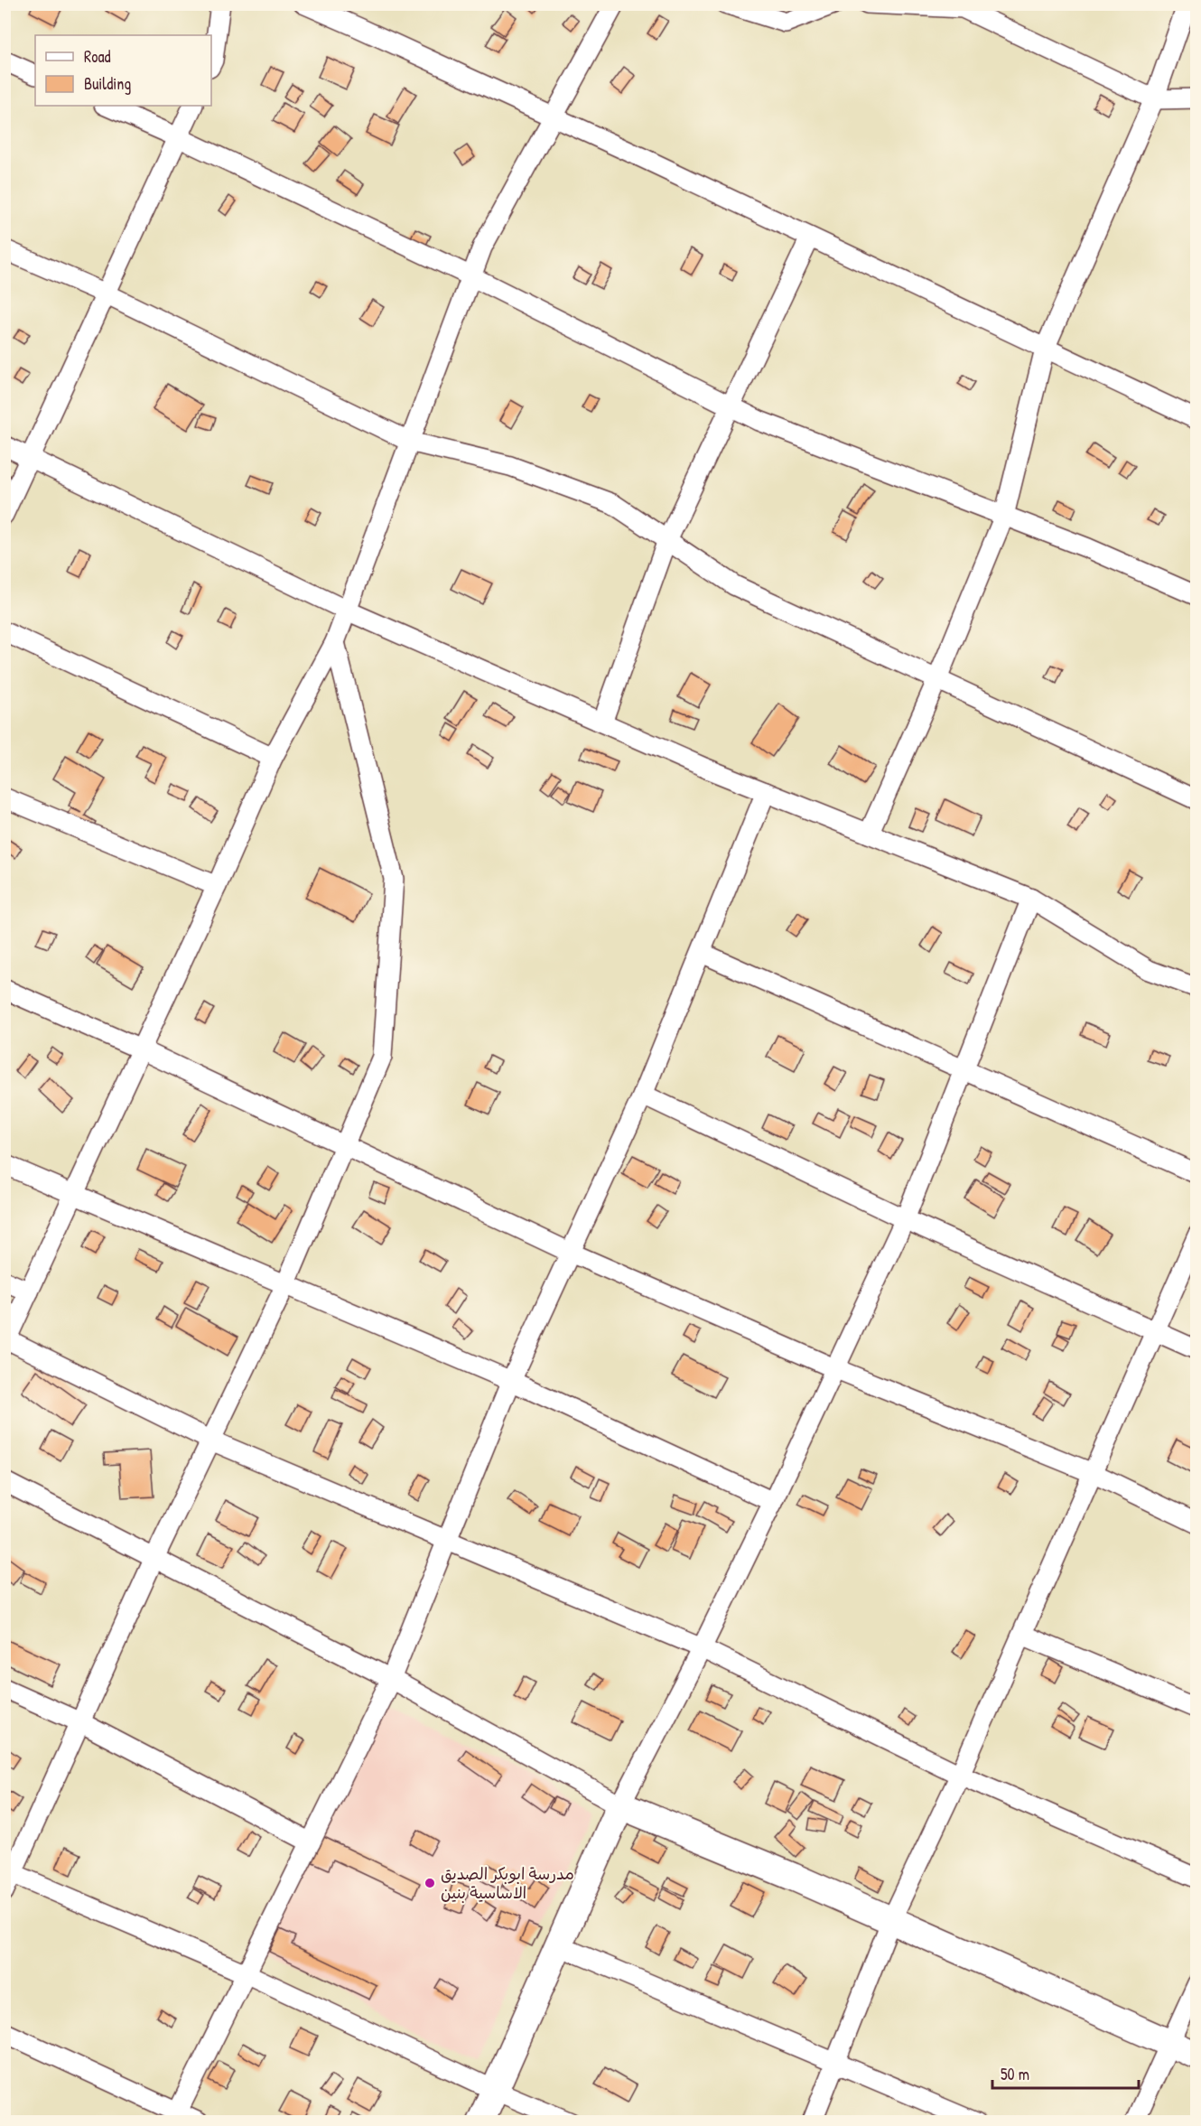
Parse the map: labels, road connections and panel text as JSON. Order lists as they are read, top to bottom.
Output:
{
  "places": ["مدرسة ابوبكر الصديق الاساسية بنين"],
  "legend": ["Road", "Building"],
  "scale_bar": "50 m"
}
